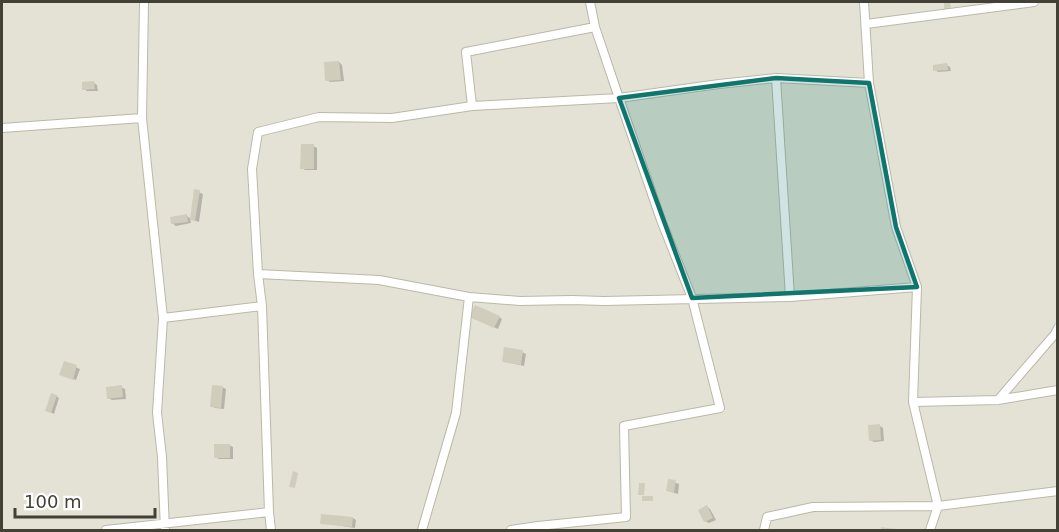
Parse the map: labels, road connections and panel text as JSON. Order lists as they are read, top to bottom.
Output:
{
  "scale_bar": "100 m"
}
